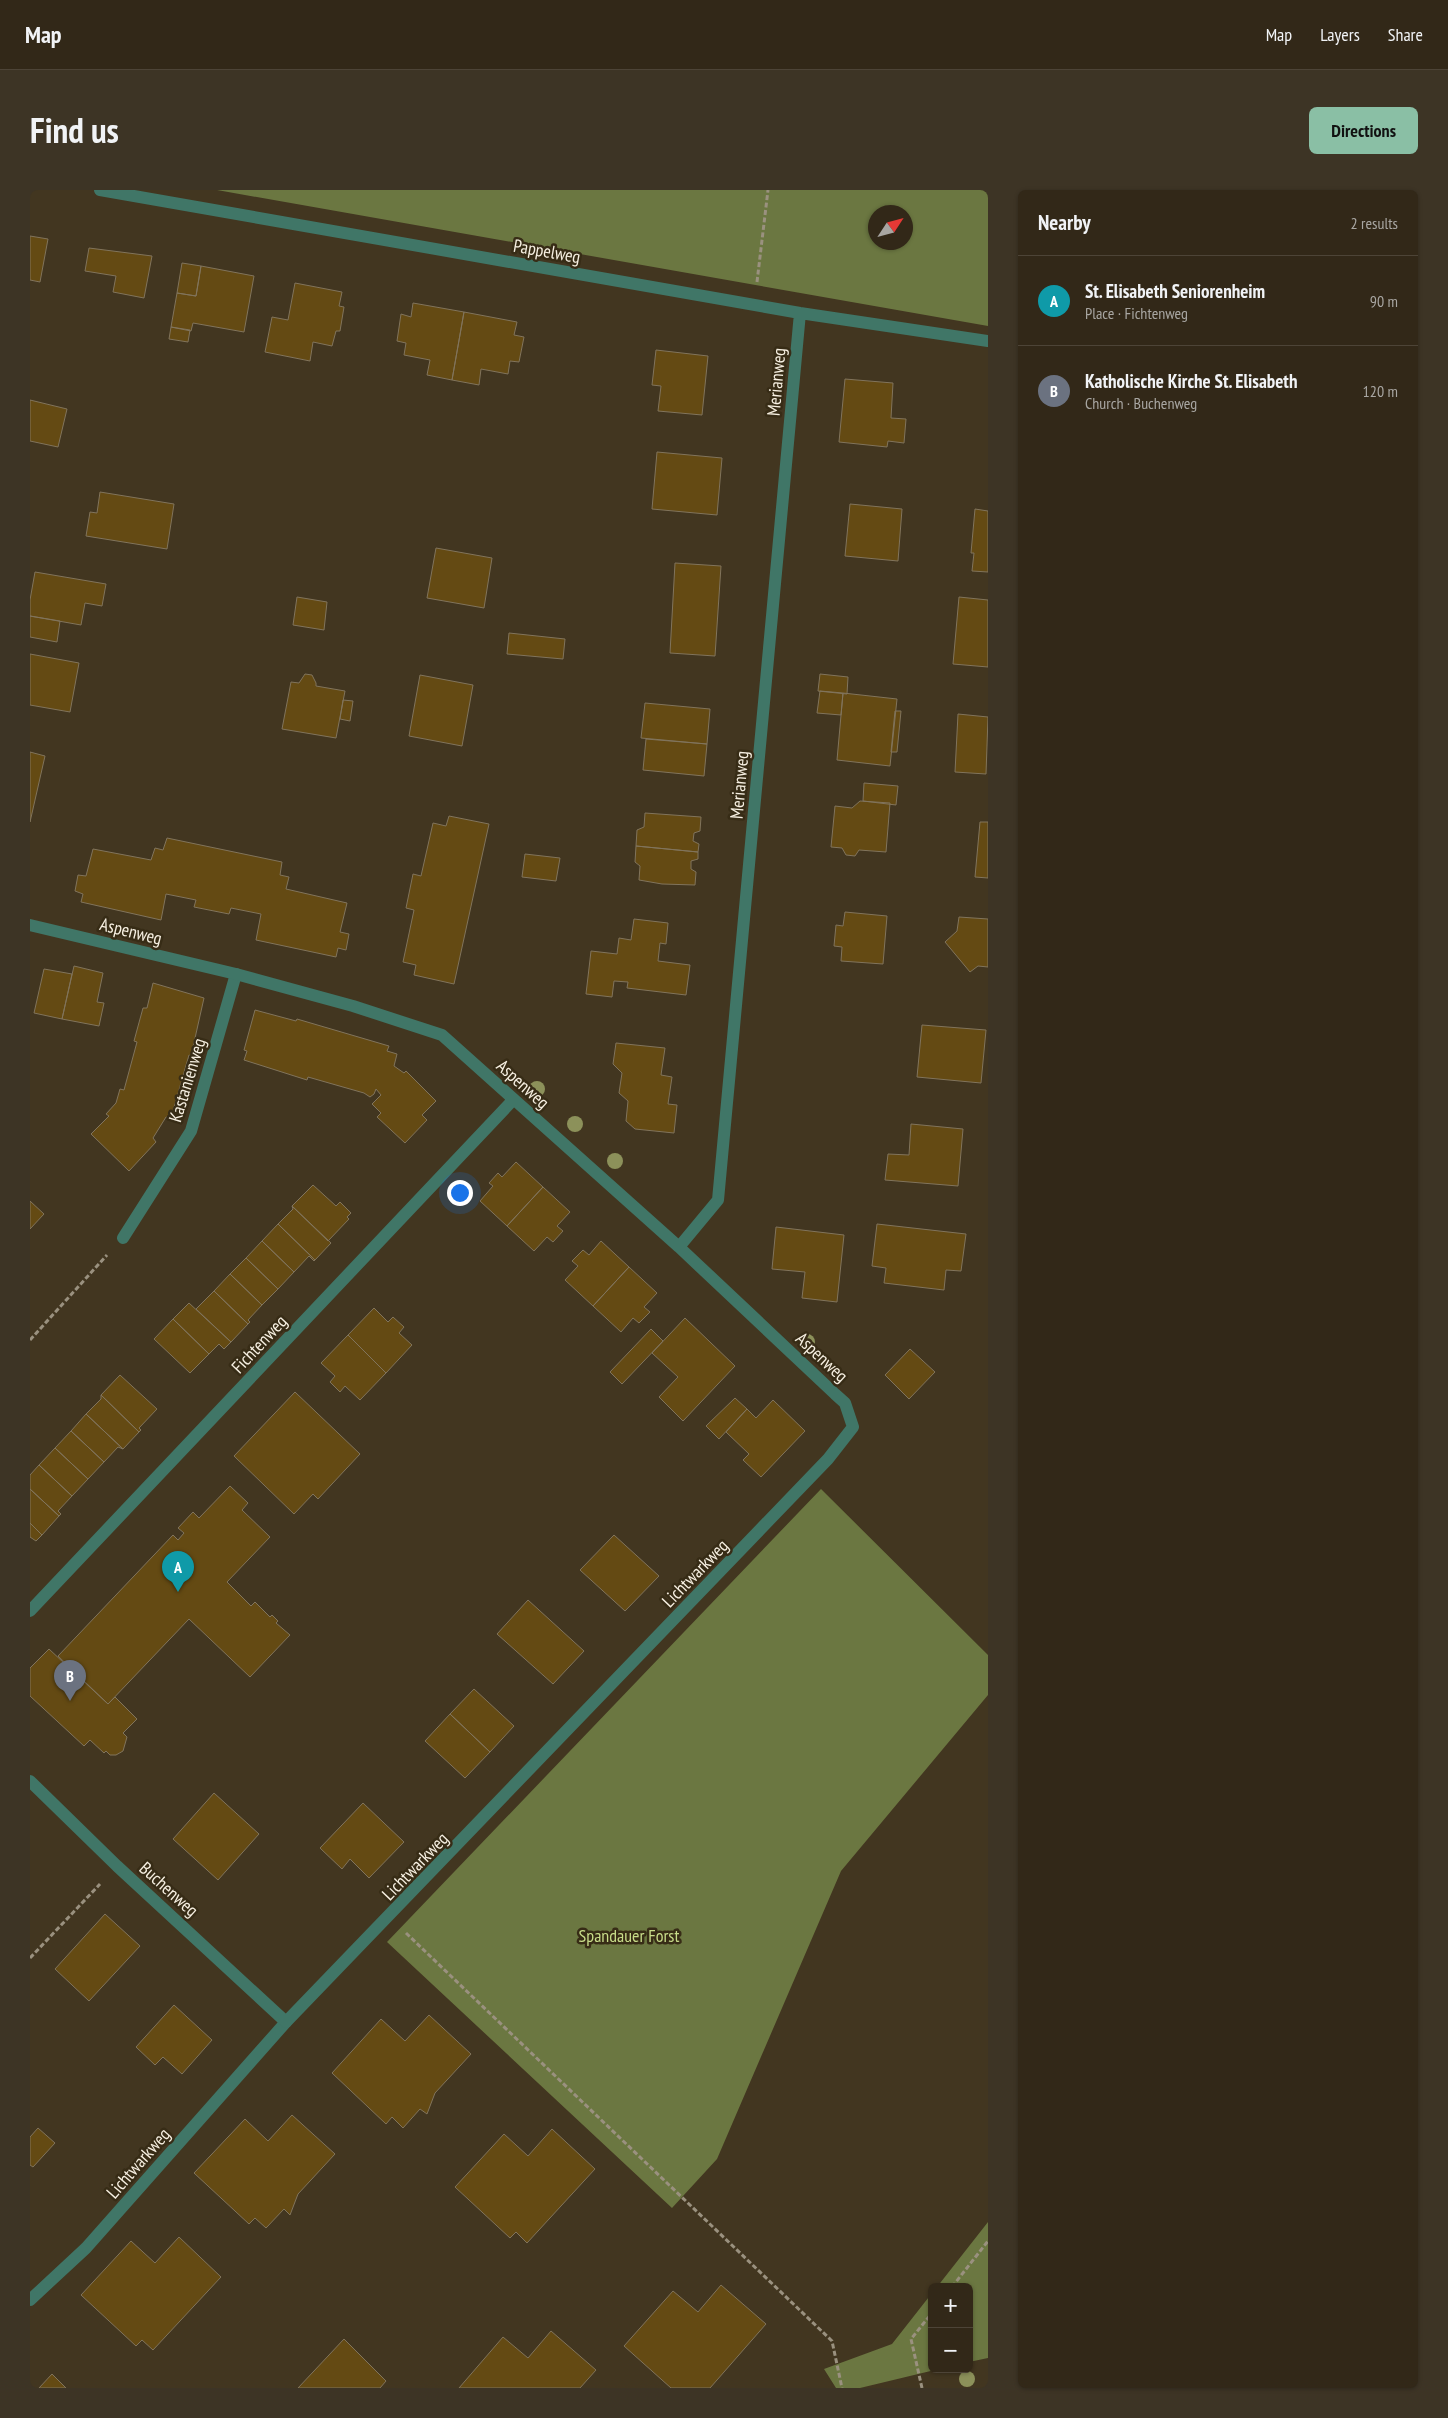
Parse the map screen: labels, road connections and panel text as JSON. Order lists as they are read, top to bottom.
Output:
{
  "streets": {
    "street": [
      "Pappelweg",
      "Merianweg",
      "Aspenweg",
      "Kastanienweg",
      "Fichtenweg",
      "Lichtwarkweg",
      "Buchenweg"
    ]
  },
  "crossings": [
    ["Pappelweg", "Merianweg"],
    ["Merianweg", "Aspenweg"],
    ["Aspenweg", "Kastanienweg"],
    ["Aspenweg", "Fichtenweg"],
    ["Aspenweg", "Lichtwarkweg"],
    ["Lichtwarkweg", "Buchenweg"]
  ],
  "parks": ["Spandauer Forst"],
  "north": "top right",
  "page": {
    "header": "Map",
    "nav": ["Map", "Layers", "Share"],
    "title": "Find us",
    "buttons": "Directions",
    "heading": ["Nearby", "2 results"],
    "list": [
      {
        "mark": "A",
        "name": "St. Elisabeth Seniorenheim",
        "note": "Place · Fichtenweg",
        "value": "90 m"
      },
      {
        "mark": "B",
        "name": "Katholische Kirche St. Elisabeth",
        "note": "Church · Buchenweg",
        "value": "120 m"
      }
    ],
    "pins": ["A", "B"],
    "map_buttons": ["+", "−"]
  }
}
